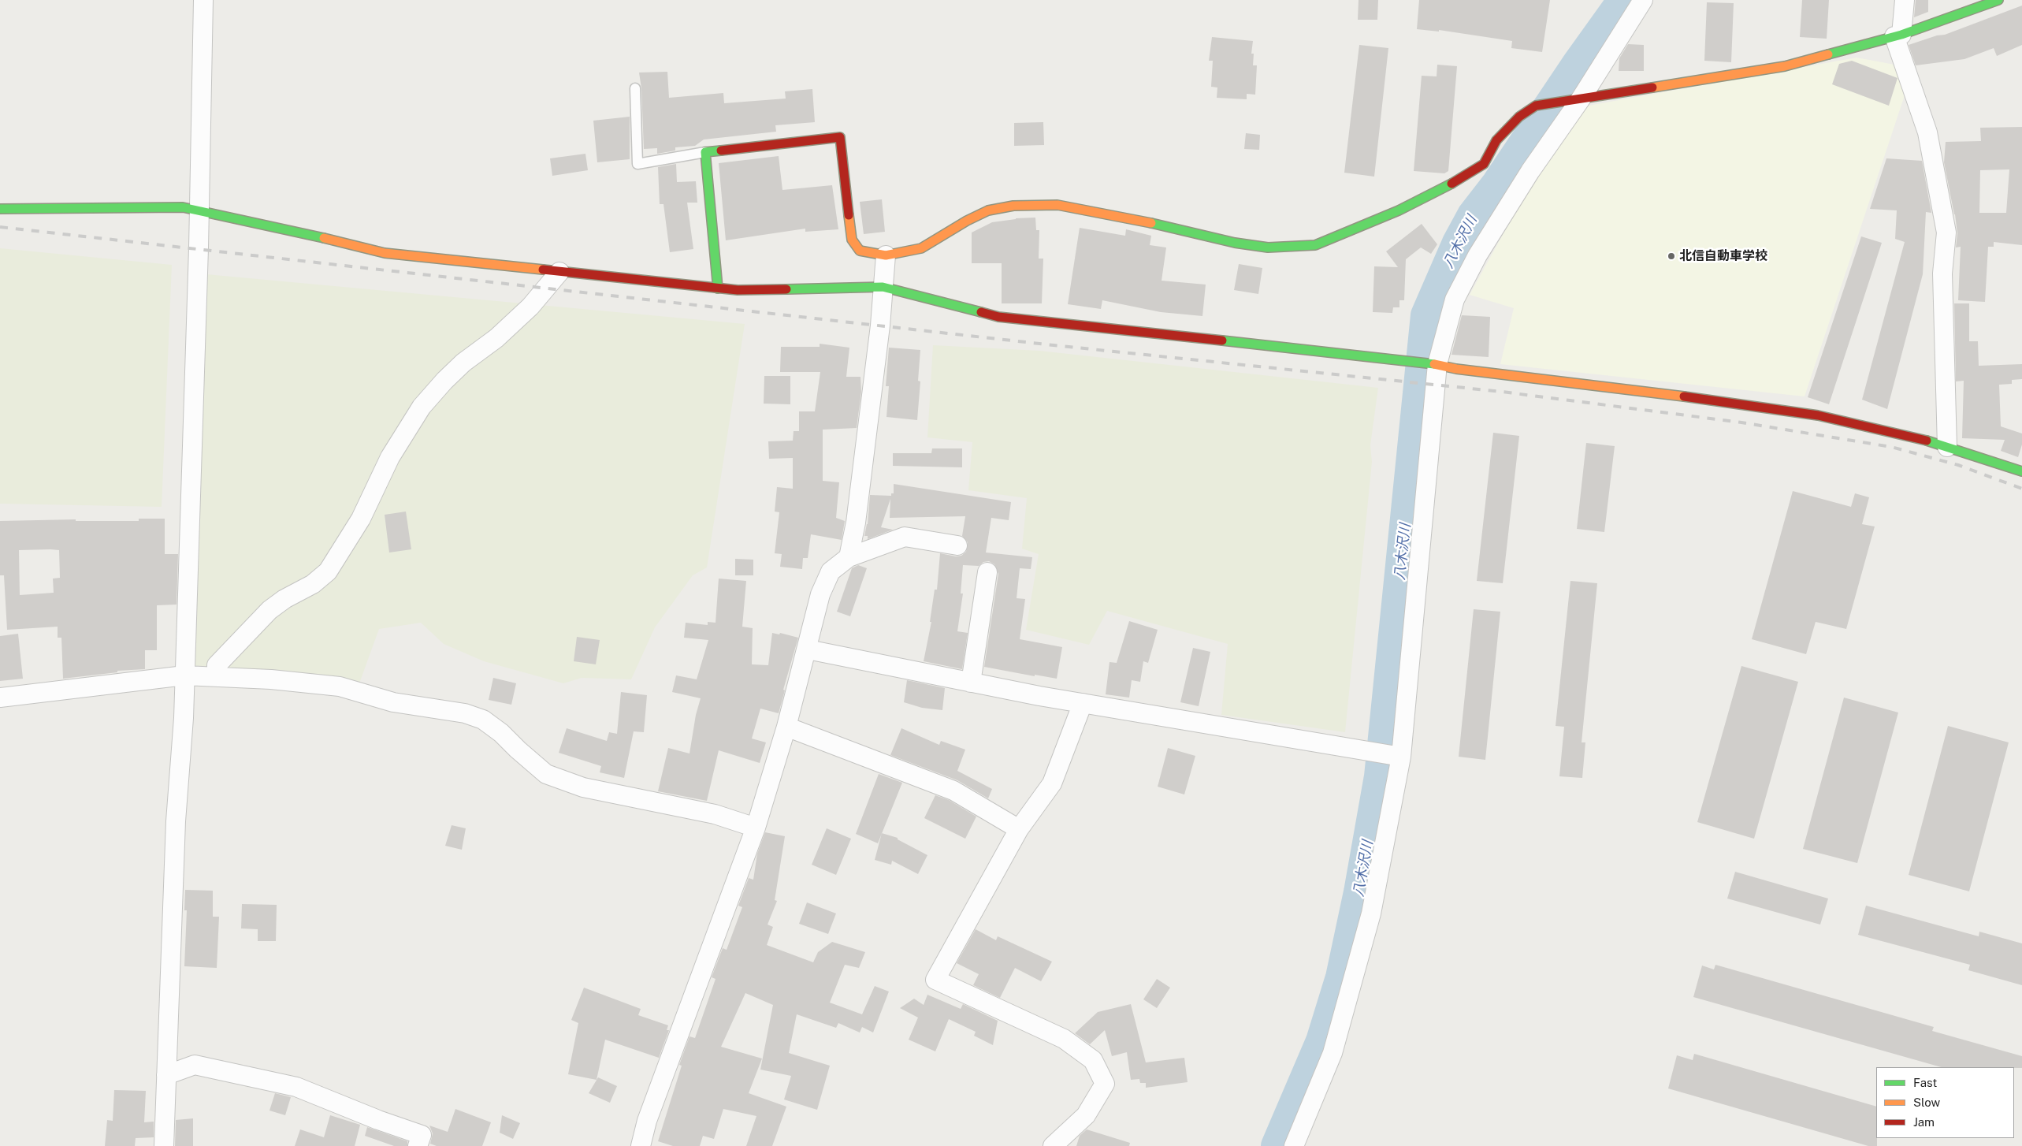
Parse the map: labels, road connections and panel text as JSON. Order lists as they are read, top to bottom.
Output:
{
  "water": ["八木沢川"],
  "places": ["北信自動車学校"],
  "legend": ["Fast", "Slow", "Jam"]
}
